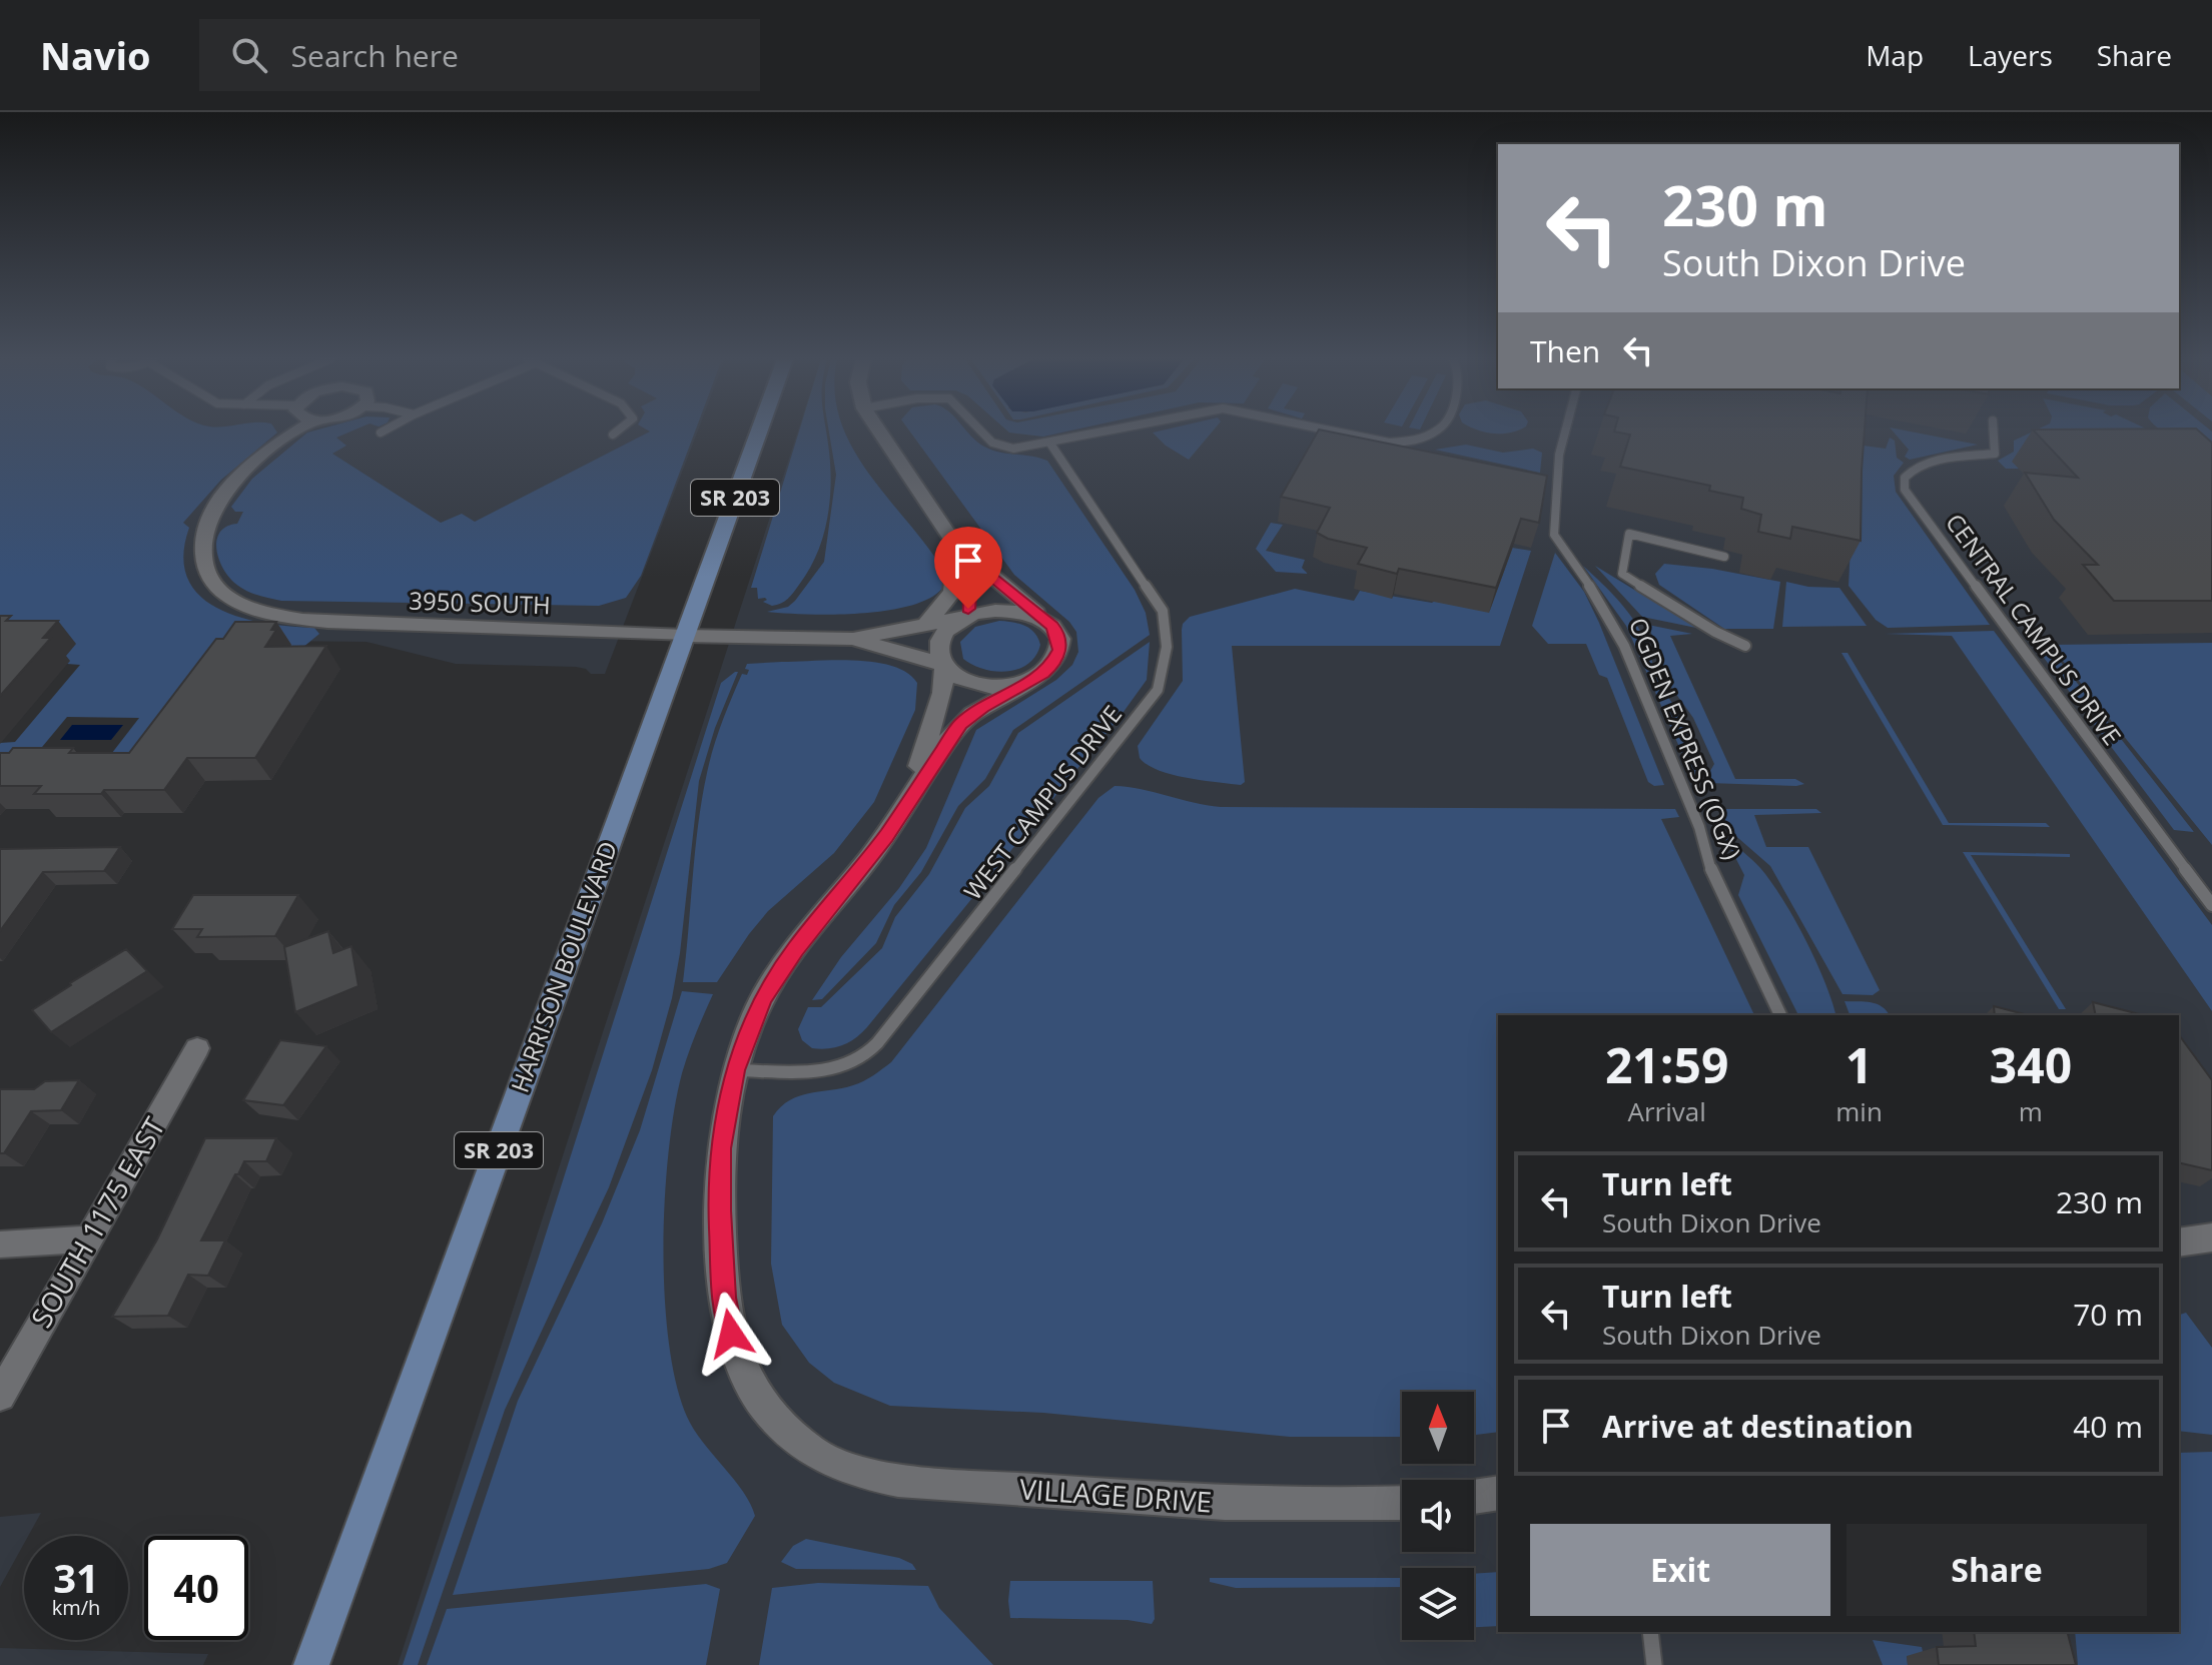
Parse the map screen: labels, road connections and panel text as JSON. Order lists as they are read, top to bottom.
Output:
{
  "streets": {
    "main road": ["SR 203", "HARRISON BOULEVARD"],
    "street": ["3950 SOUTH", "SOUTH 1175 EAST", "VILLAGE DRIVE"],
    "lane": ["CENTRAL CAMPUS DRIVE", "OGDEN EXPRESS (OGX)", "WEST CAMPUS DRIVE"]
  },
  "crossings": [
    ["3950 SOUTH", "HARRISON BOULEVARD"],
    ["WEST CAMPUS DRIVE", "VILLAGE DRIVE"]
  ],
  "north": "top",
  "page": {
    "header": "Navio",
    "search": "Search here",
    "nav": ["Map", "Layers", "Share"],
    "turn": ["230 m", "South Dixon Drive"],
    "then": "Then",
    "eta": [
      "21:59",
      "Arrival",
      "1",
      "min",
      "340",
      "m"
    ],
    "list": [
      {
        "name": "Turn left",
        "note": "South Dixon Drive",
        "value": "230 m"
      },
      {
        "name": "Turn left",
        "note": "South Dixon Drive",
        "value": "70 m"
      },
      {
        "name": "Arrive at destination",
        "value": "40 m"
      }
    ],
    "buttons": ["Exit", "Share"],
    "speed": "31 km/h",
    "limit": "40"
  }
}
